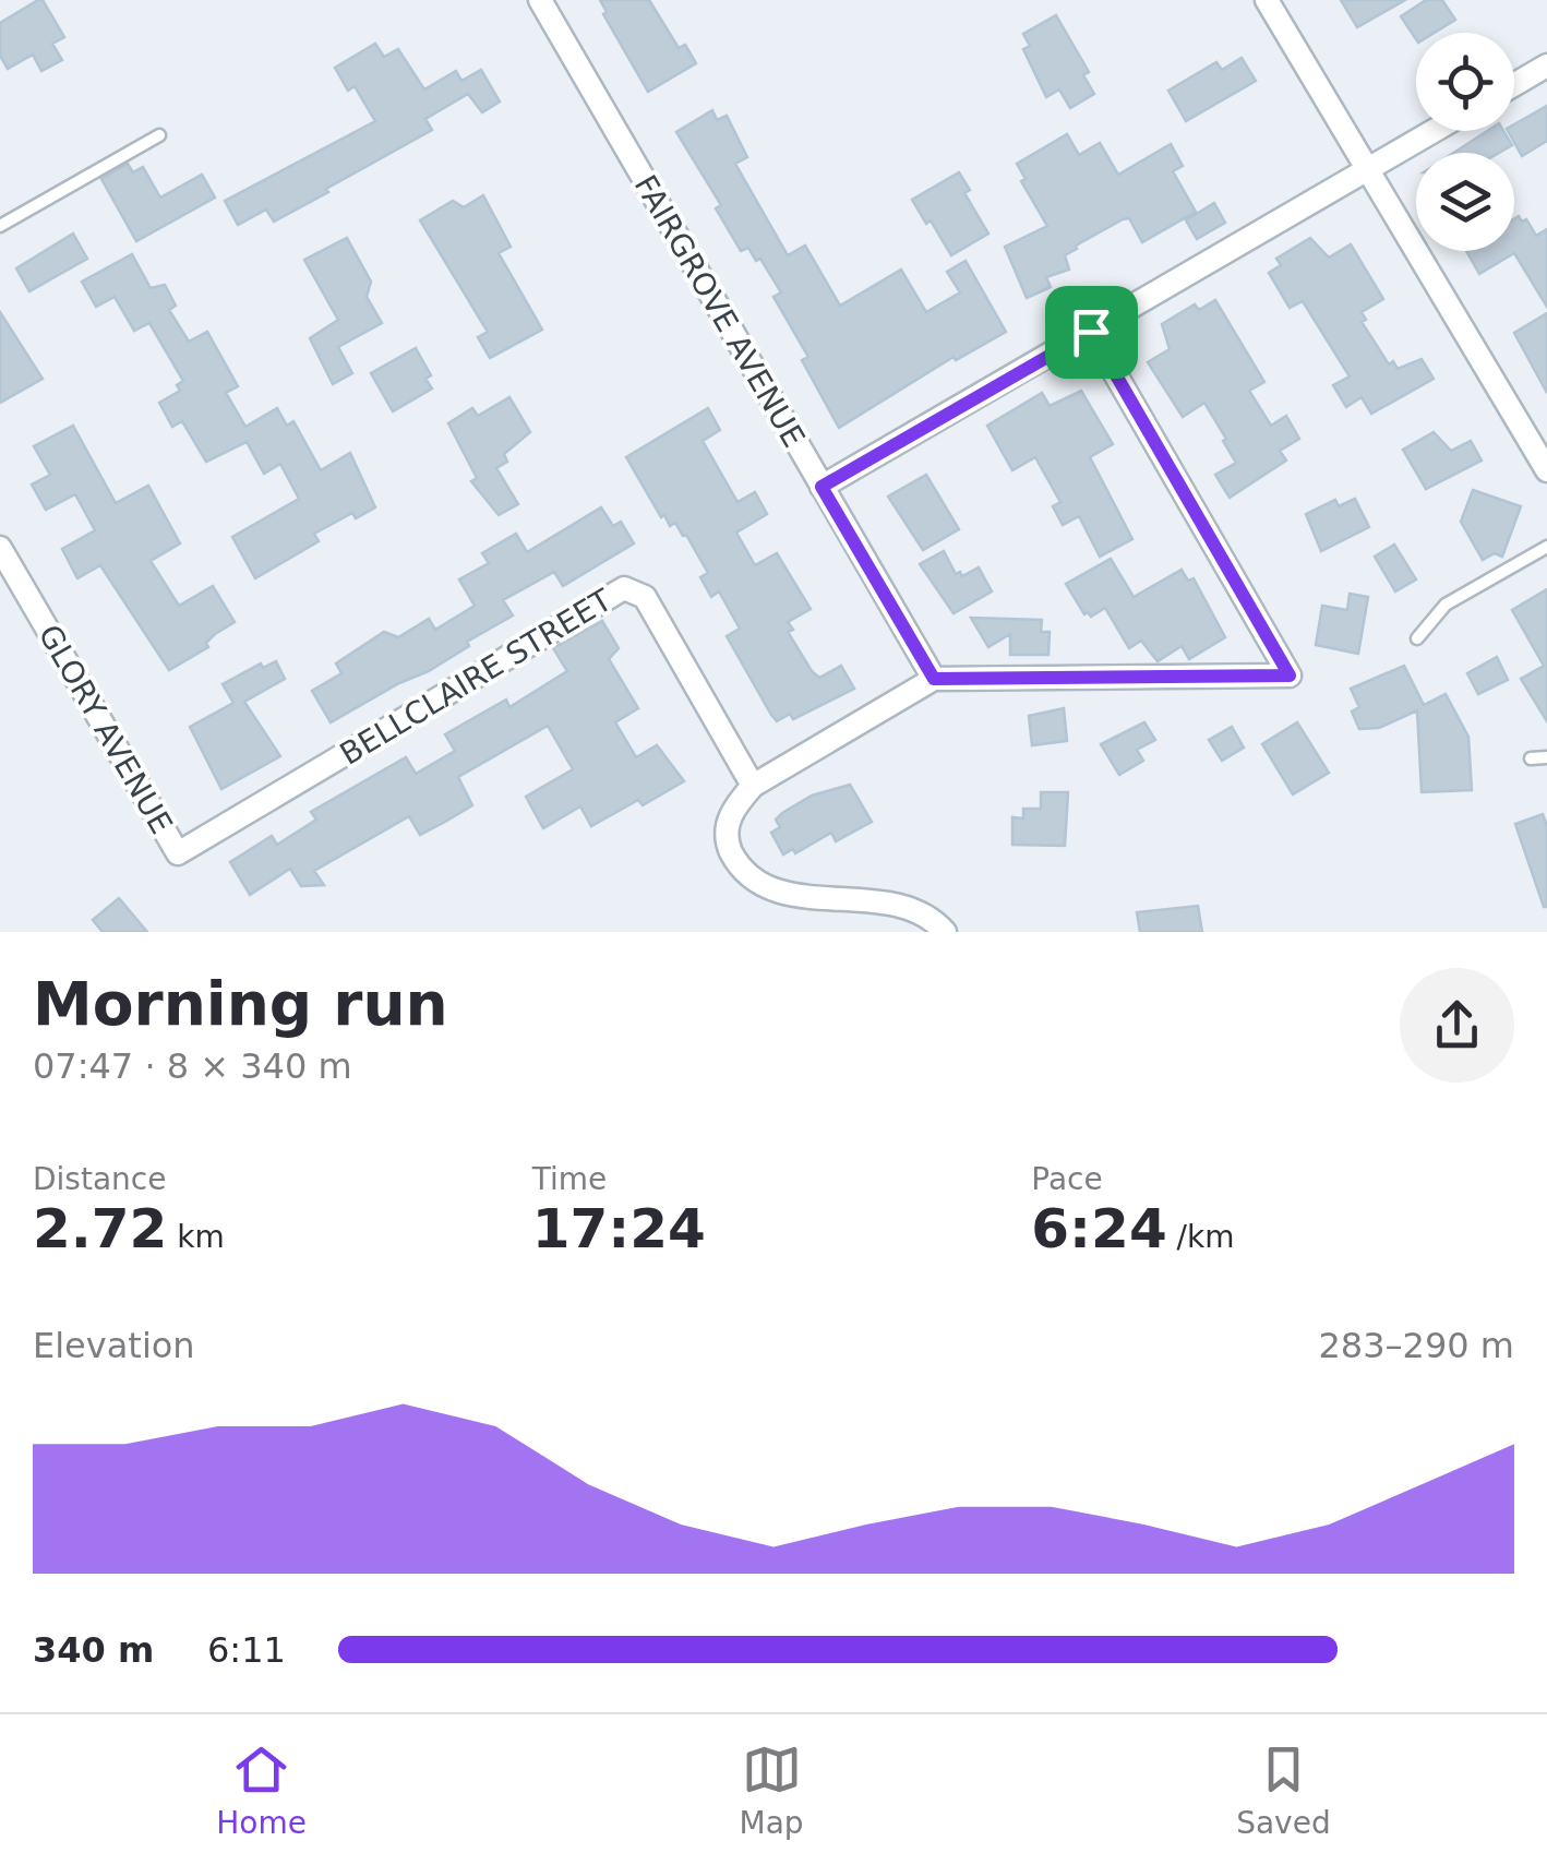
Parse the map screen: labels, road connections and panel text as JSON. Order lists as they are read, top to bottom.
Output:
{
  "streets": {
    "street": ["FAIRGROVE AVENUE", "BELLCLAIRE STREET", "GLORY AVENUE"]
  },
  "crossings": [
    ["BELLCLAIRE STREET", "GLORY AVENUE"]
  ],
  "page": {
    "heading": ["Morning run", "07:47 · 8 × 340 m"],
    "stats": [
      ["Distance", "2.72 km"],
      ["Time", "17:24"],
      ["Pace", "6:24 /km"]
    ],
    "chart": ["Elevation", "283–290 m"],
    "list": [
      {
        "name": "340 m",
        "note": "6:11"
      }
    ],
    "tabs": ["Home", "Map", "Saved"]
  }
}
